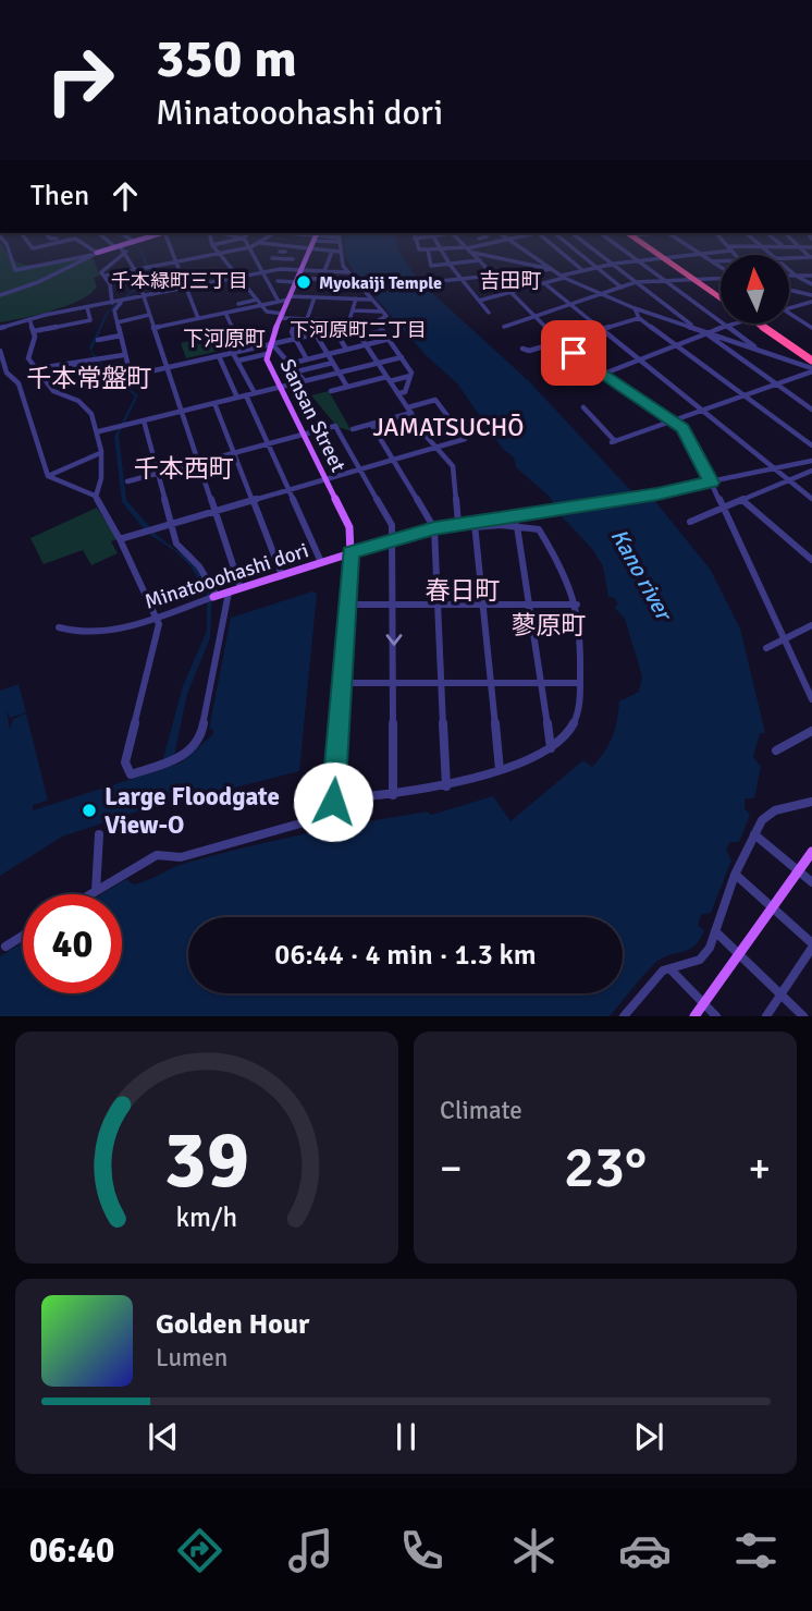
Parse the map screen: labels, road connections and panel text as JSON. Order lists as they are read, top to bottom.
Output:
{
  "streets": {
    "main road": ["Sansan Street", "Minatooohashi dori"]
  },
  "crossings": [
    ["Sansan Street", "Minatooohashi dori"]
  ],
  "districts": [
    "吉田町",
    "千本緑町三丁目",
    "下河原町二丁目",
    "下河原町",
    "千本常盤町",
    "JAMATSUCHŌ",
    "千本西町",
    "春日町",
    "蓼原町"
  ],
  "water": ["Kano river"],
  "places": ["Myokaiji Temple", "Large Floodgate View-O"],
  "north": "top",
  "page": {
    "turn": ["350 m", "Minatooohashi dori"],
    "then": "Then",
    "limit": "40",
    "trip": "06:44 · 4 min · 1.3 km",
    "tile": "Climate",
    "heat": ["−", "23°", "+"],
    "song": ["Golden Hour", "Lumen"],
    "tabs": "06:40",
    "gauge": ["39", "km/h"]
  }
}
